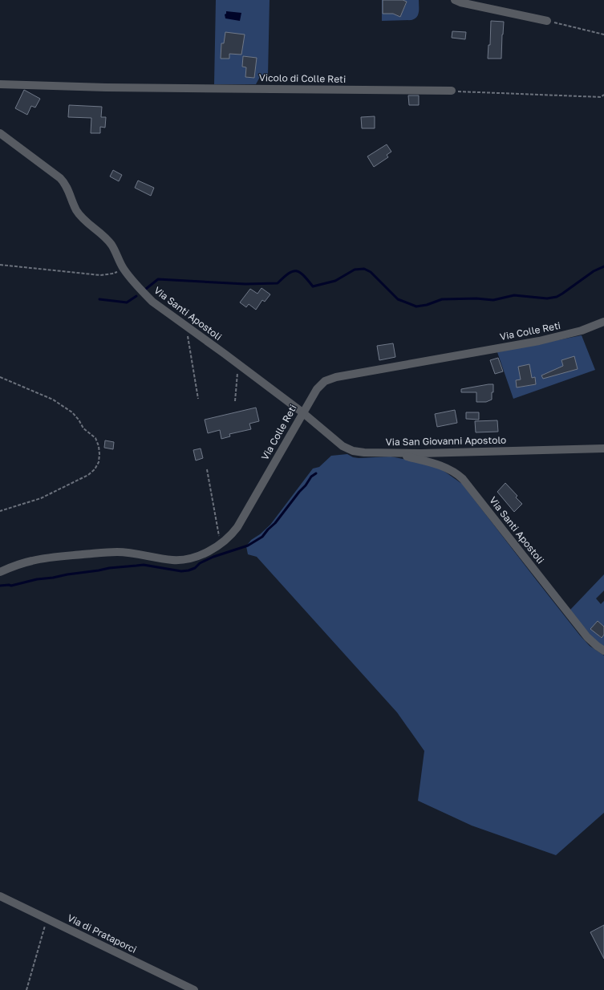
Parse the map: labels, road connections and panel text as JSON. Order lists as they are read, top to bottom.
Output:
{
  "streets": {
    "street": [
      "Vicolo di Colle Reti",
      "Via Santi Apostoli",
      "Via Colle Reti",
      "Via San Giovanni Apostolo",
      "Via di Prataporci"
    ]
  },
  "crossings": [
    ["Via Santi Apostoli", "Via Colle Reti"],
    ["Via Santi Apostoli", "Via San Giovanni Apostolo"],
    ["Via Colle Reti", "Via San Giovanni Apostolo"]
  ]
}
